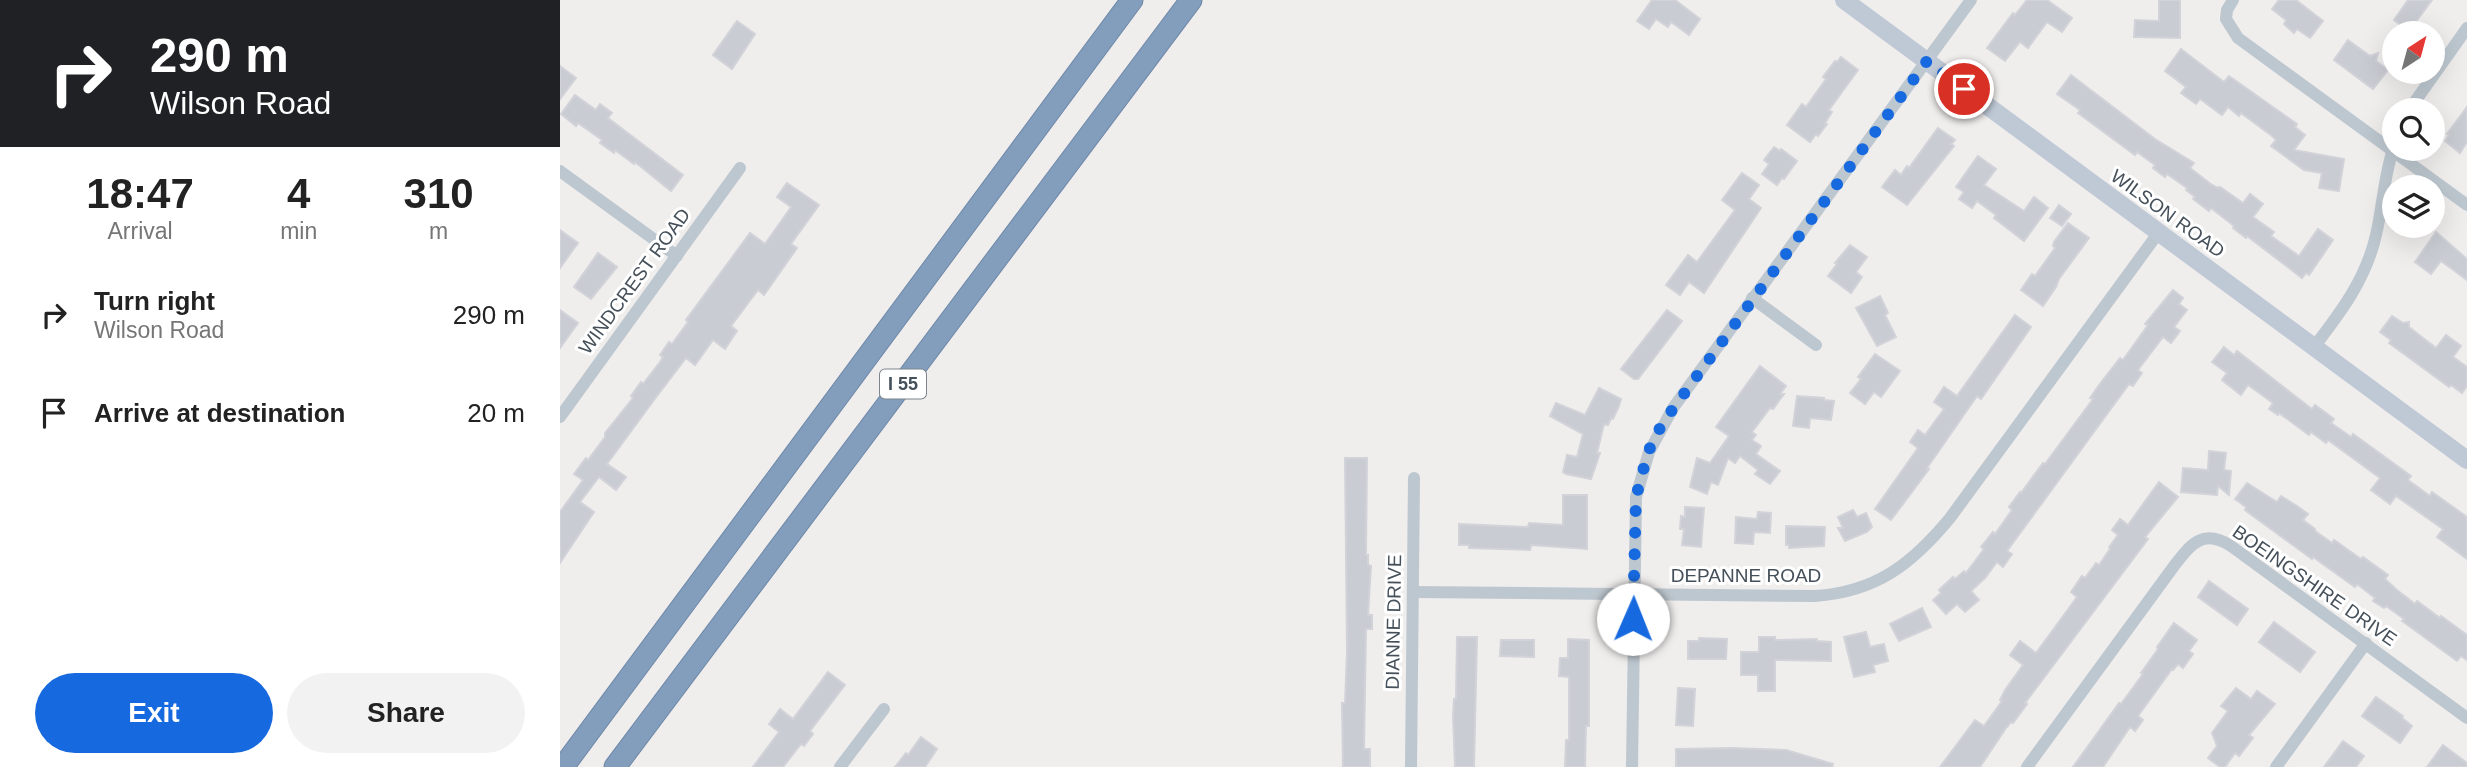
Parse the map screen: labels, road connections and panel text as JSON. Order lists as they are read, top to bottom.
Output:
{
  "streets": {
    "highway": ["I 55"],
    "street": [
      "WILSON ROAD",
      "WINDCREST ROAD",
      "DEPANNE ROAD",
      "BOEINGSHIRE DRIVE",
      "DIANNE DRIVE"
    ]
  },
  "crossings": [
    ["WILSON ROAD", "DEPANNE ROAD"],
    ["DEPANNE ROAD", "DIANNE DRIVE"]
  ],
  "north": "top right",
  "page": {
    "turn": ["290 m", "Wilson Road"],
    "eta": [
      "18:47",
      "Arrival",
      "4",
      "min",
      "310",
      "m"
    ],
    "list": [
      {
        "name": "Turn right",
        "note": "Wilson Road",
        "value": "290 m"
      },
      {
        "name": "Arrive at destination",
        "value": "20 m"
      }
    ],
    "buttons": ["Exit", "Share"]
  }
}
